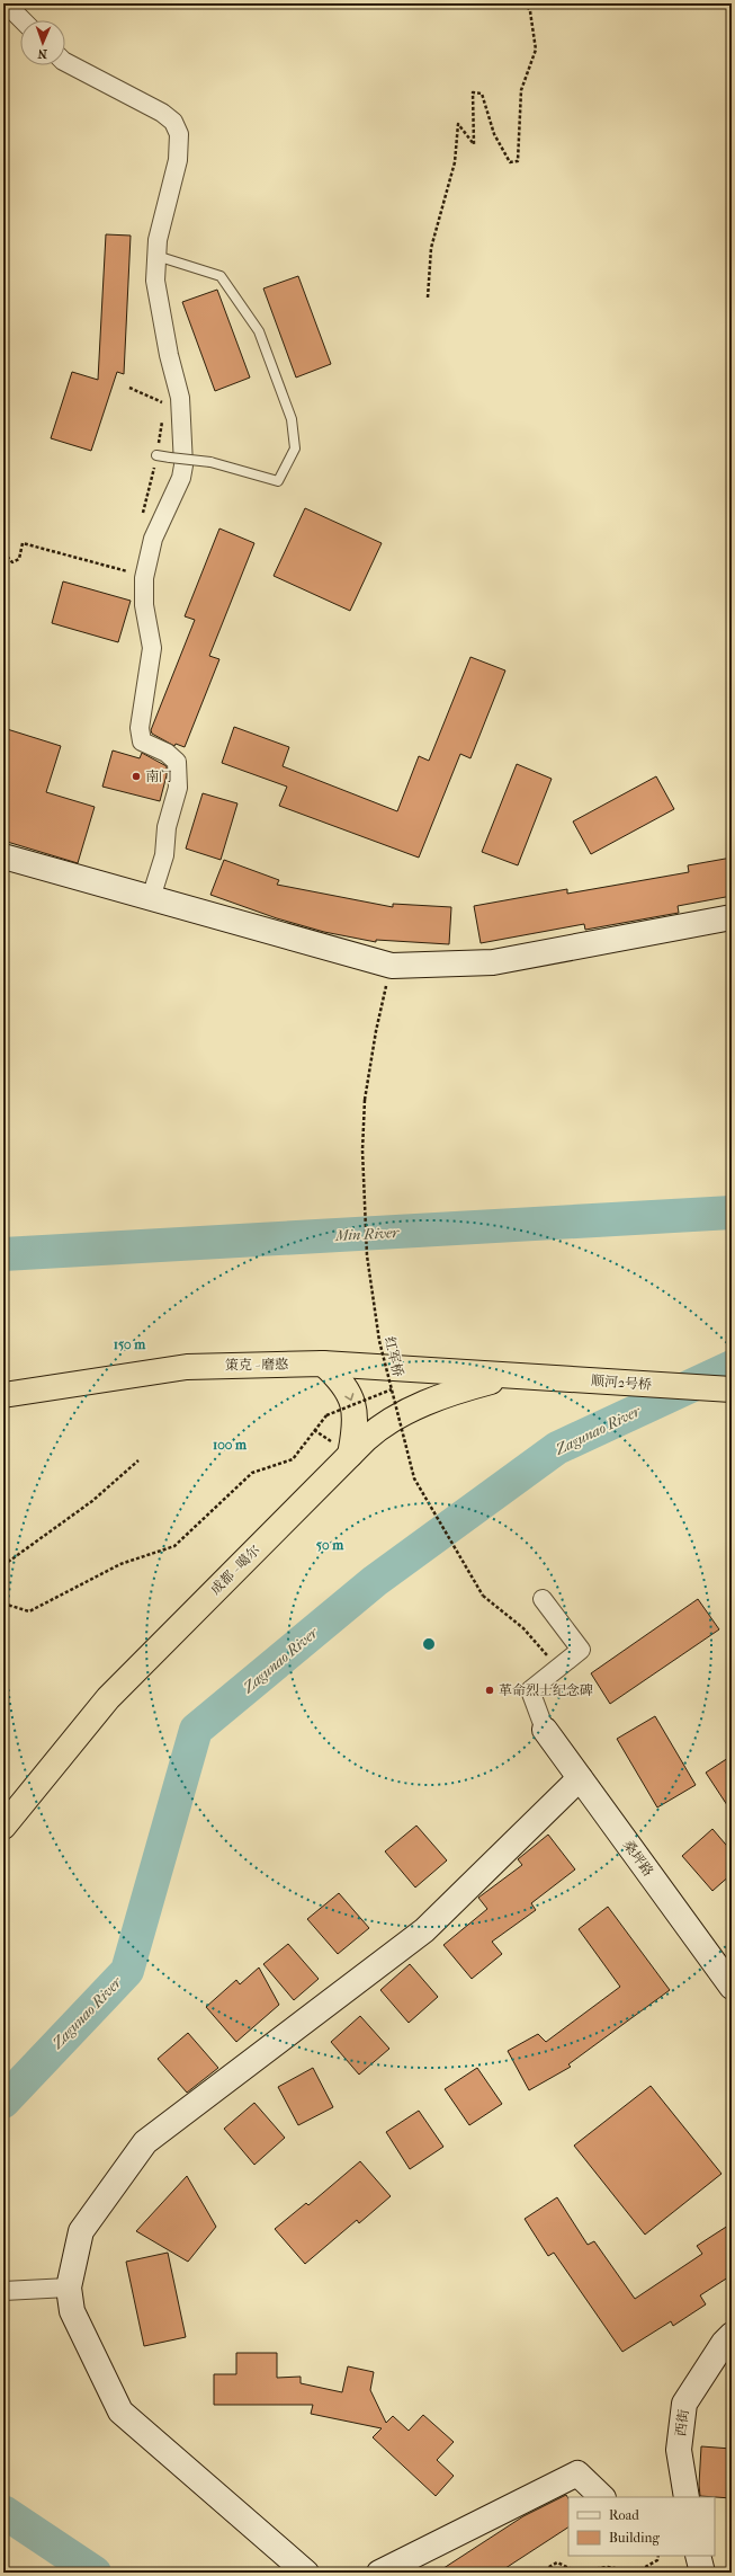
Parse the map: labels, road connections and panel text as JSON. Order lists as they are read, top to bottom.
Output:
{
  "streets": {
    "highway": ["策克 - 磨憨", "顺河2号桥", "成都 - 噶尔"],
    "street": ["桑坪路", "西街"],
    "path": ["红军桥"]
  },
  "crossings": [
    ["策克 - 磨憨", "顺河2号桥"],
    ["策克 - 磨憨", "成都 - 噶尔"],
    ["顺河2号桥", "成都 - 噶尔"]
  ],
  "water": ["Min River", "Zagunao River"],
  "places": ["南门", "革命烈士纪念碑"],
  "legend": ["Road", "Building"],
  "north": "bottom",
  "rings": ["150 m", "100 m", "50 m"]
}
